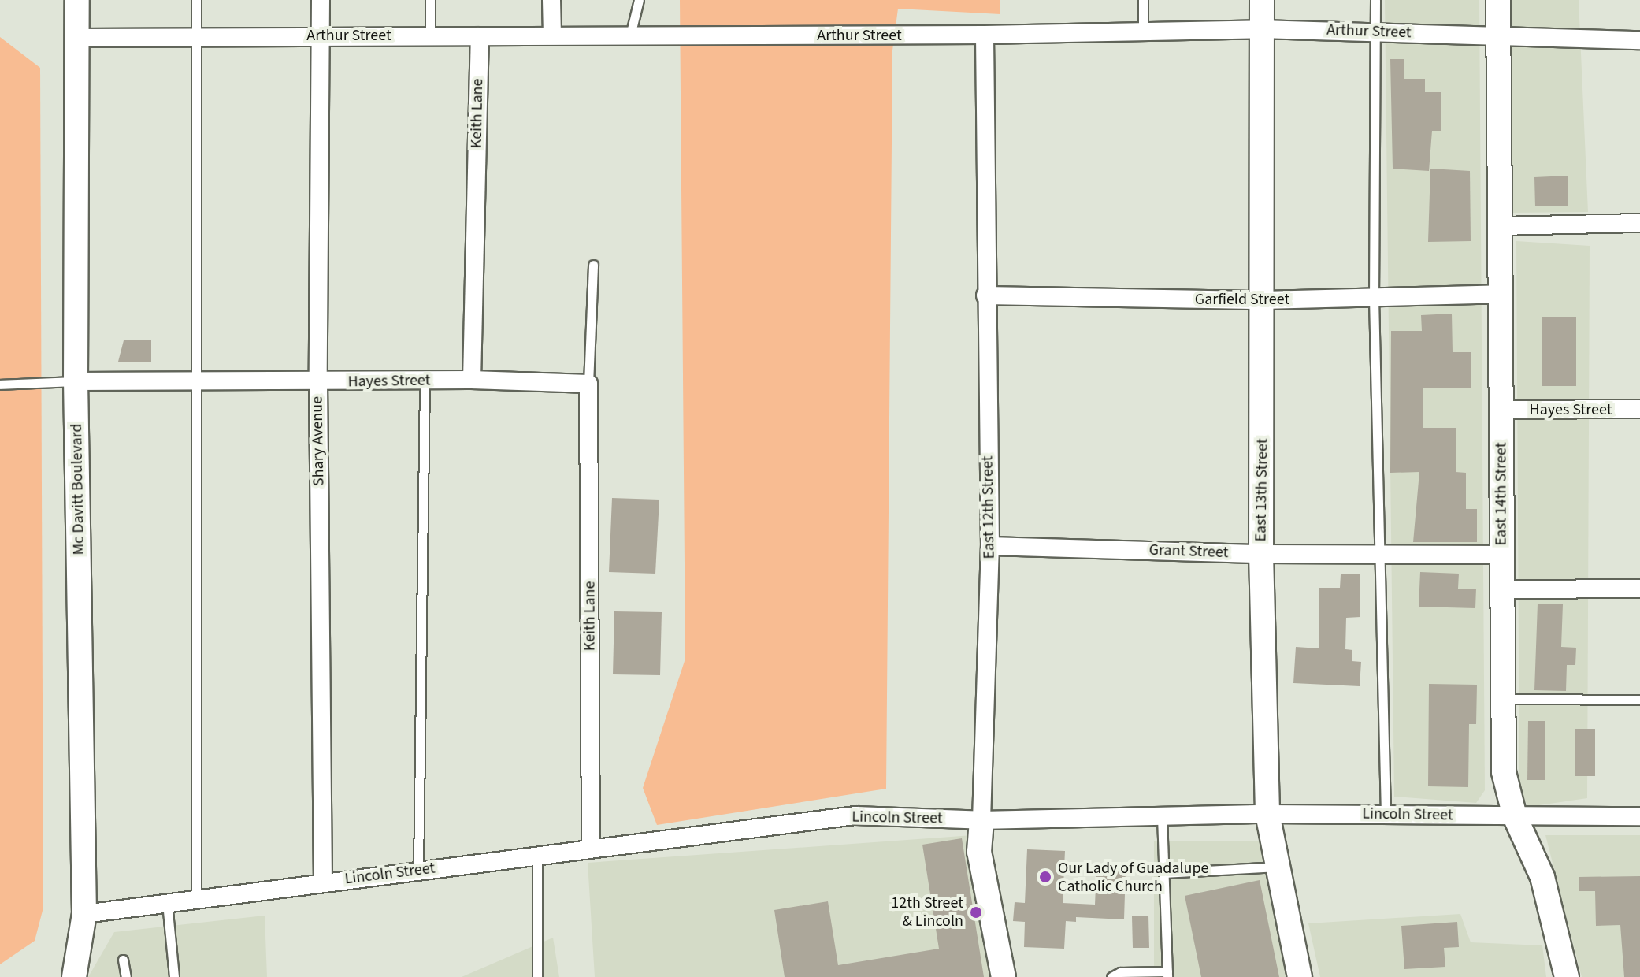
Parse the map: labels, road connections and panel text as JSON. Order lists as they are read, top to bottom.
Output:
{
  "streets": {
    "street": [
      "Arthur Street",
      "Keith Lane",
      "Garfield Street",
      "Hayes Street",
      "Shary Avenue",
      "Mc Davitt Boulevard",
      "East 13th Street",
      "East 14th Street",
      "East 12th Street",
      "Grant Street",
      "Lincoln Street"
    ]
  },
  "crossings": [
    ["Arthur Street", "Keith Lane"],
    ["Arthur Street", "Shary Avenue"],
    ["Arthur Street", "Mc Davitt Boulevard"],
    ["Arthur Street", "East 13th Street"],
    ["Arthur Street", "East 14th Street"],
    ["Arthur Street", "East 12th Street"],
    ["Keith Lane", "Hayes Street"],
    ["Keith Lane", "Lincoln Street"],
    ["Garfield Street", "East 13th Street"],
    ["Garfield Street", "East 14th Street"],
    ["Garfield Street", "East 12th Street"],
    ["Hayes Street", "Shary Avenue"],
    ["Hayes Street", "Mc Davitt Boulevard"],
    ["Hayes Street", "East 14th Street"],
    ["Shary Avenue", "Lincoln Street"],
    ["Mc Davitt Boulevard", "Lincoln Street"],
    ["East 13th Street", "Grant Street"],
    ["East 13th Street", "Lincoln Street"],
    ["East 14th Street", "Grant Street"],
    ["East 14th Street", "Lincoln Street"],
    ["East 12th Street", "Grant Street"],
    ["East 12th Street", "Lincoln Street"]
  ],
  "places": ["Our Lady of Guadalupe Catholic Church", "12th Street & Lincoln"]
}
